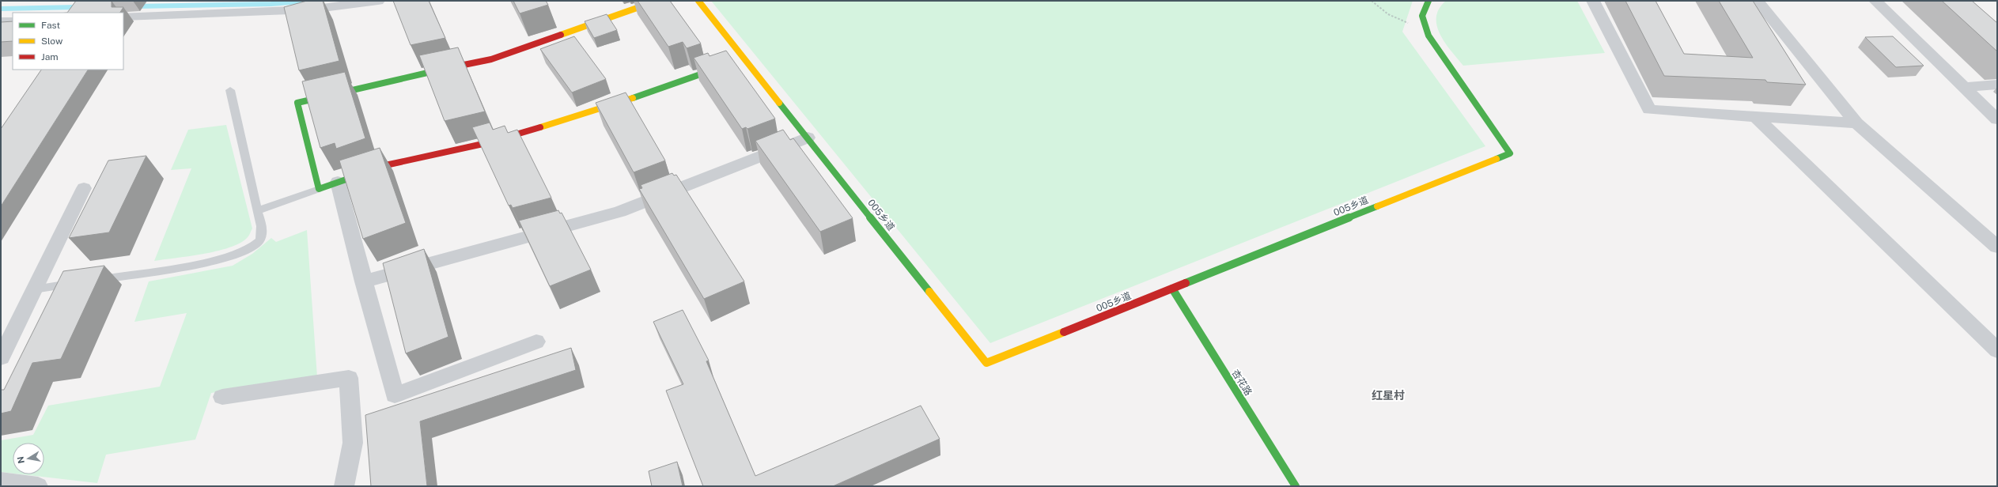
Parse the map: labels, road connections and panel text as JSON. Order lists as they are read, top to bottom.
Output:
{
  "streets": {
    "street": ["005乡道", "杏花路"]
  },
  "crossings": [
    ["005乡道", "杏花路"]
  ],
  "districts": ["红星村"],
  "legend": ["Fast", "Slow", "Jam"],
  "north": "left"
}
